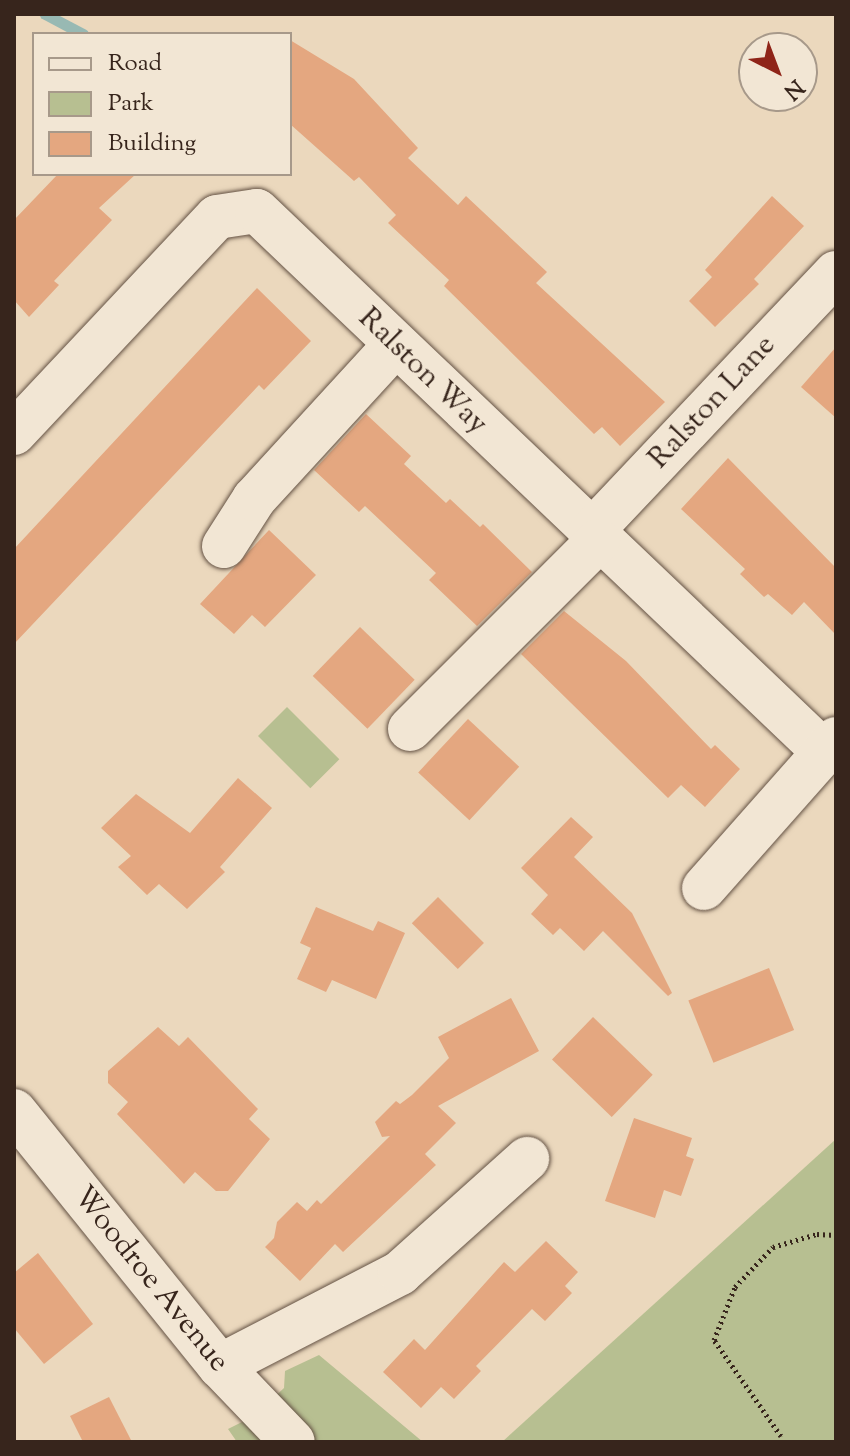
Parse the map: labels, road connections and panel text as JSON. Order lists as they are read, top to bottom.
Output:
{
  "streets": {
    "street": ["Ralston Way", "Ralston Lane", "Woodroe Avenue"]
  },
  "crossings": [
    ["Ralston Way", "Ralston Lane"]
  ],
  "legend": ["Road", "Park", "Building"],
  "north": "bottom right"
}
